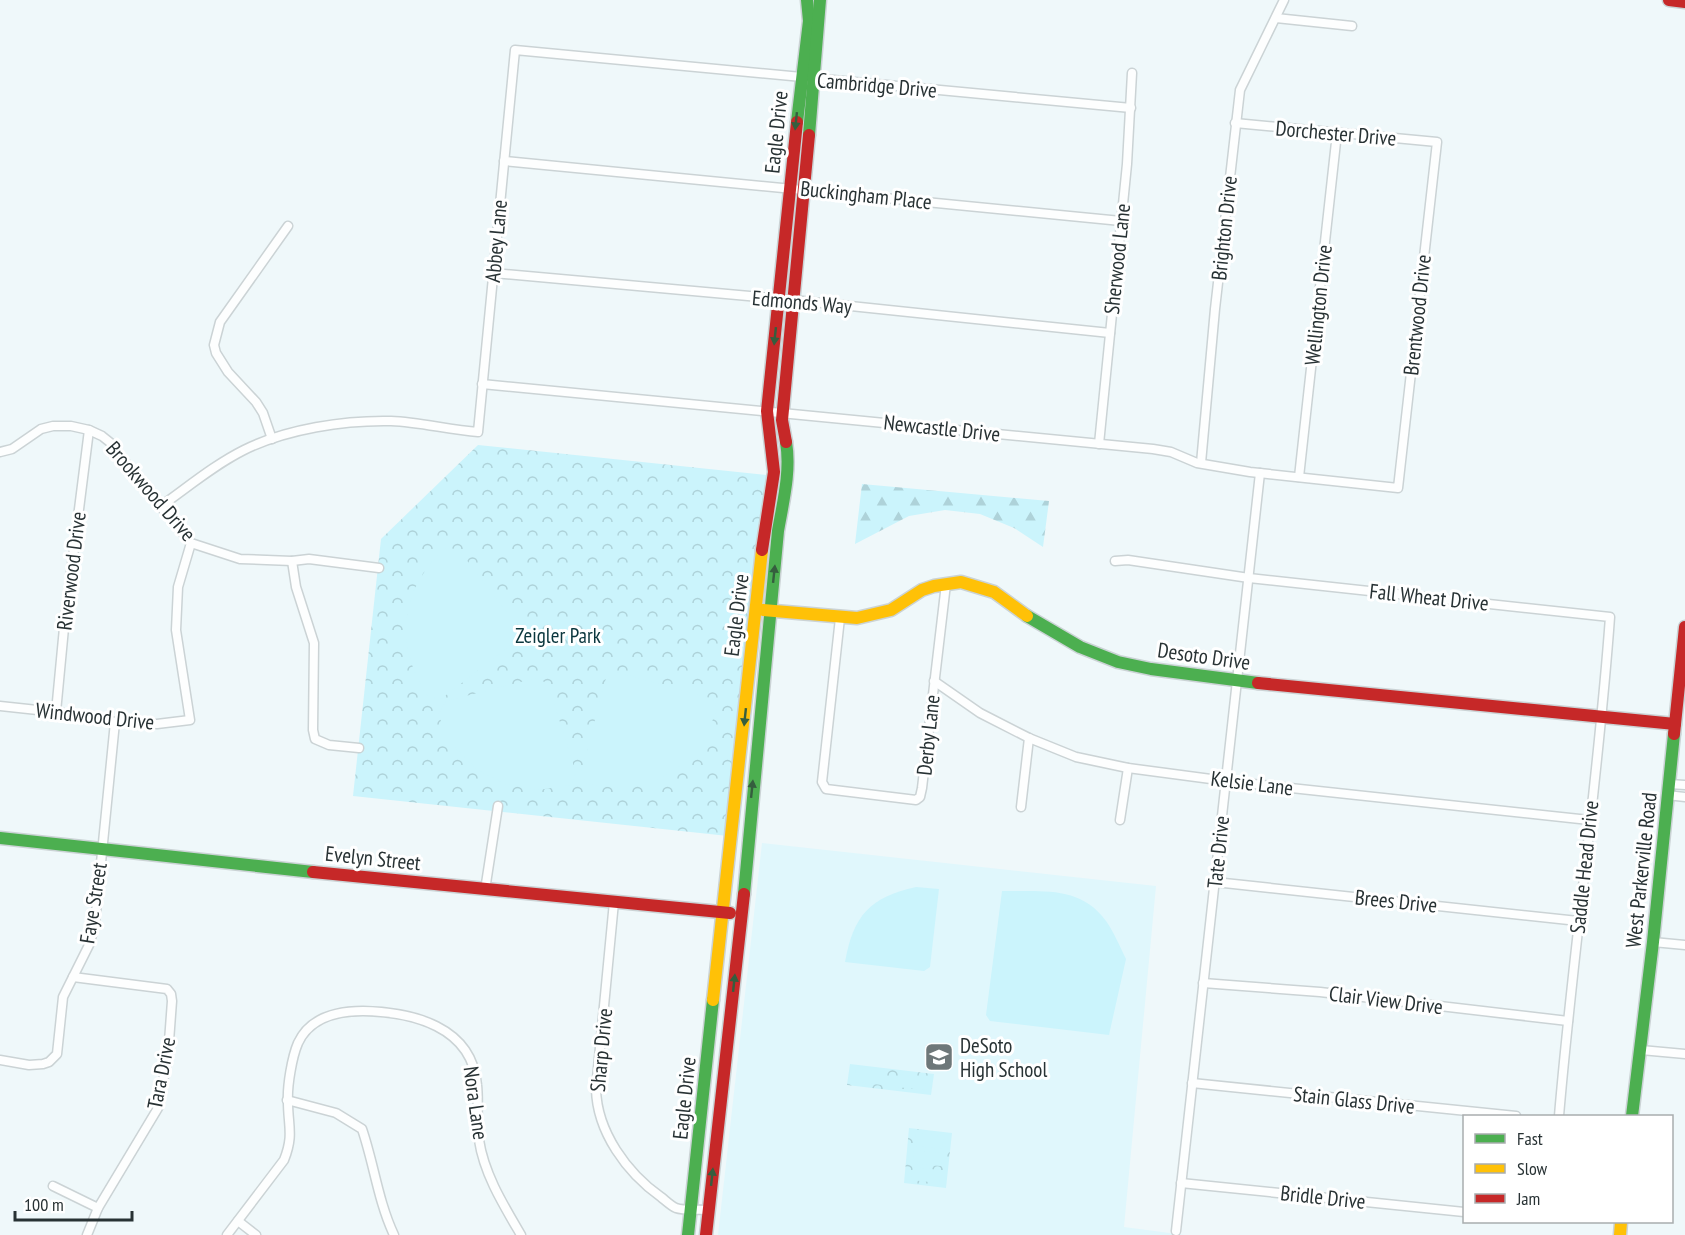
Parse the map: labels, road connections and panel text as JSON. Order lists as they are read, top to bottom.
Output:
{
  "streets": {
    "street": [
      "Cambridge Drive",
      "Eagle Drive",
      "Dorchester Drive",
      "Buckingham Place",
      "Brighton Drive",
      "Abbey Lane",
      "Sherwood Lane",
      "Edmonds Way",
      "Wellington Drive",
      "Brentwood Drive",
      "Newcastle Drive",
      "Brookwood Drive",
      "Riverwood Drive",
      "Fall Wheat Drive",
      "Desoto Drive",
      "Windwood Drive",
      "Derby Lane",
      "Kelsie Lane",
      "Tate Drive",
      "Evelyn Street",
      "Saddle Head Drive",
      "West Parkerville Road",
      "Brees Drive",
      "Faye Street",
      "Clair View Drive",
      "Sharp Drive",
      "Tara Drive",
      "Stain Glass Drive",
      "Nora Lane",
      "Bridle Drive"
    ]
  },
  "crossings": [
    ["Cambridge Drive", "Eagle Drive"],
    ["Cambridge Drive", "Abbey Lane"],
    ["Cambridge Drive", "Sherwood Lane"],
    ["Eagle Drive", "Buckingham Place"],
    ["Eagle Drive", "Edmonds Way"],
    ["Eagle Drive", "Newcastle Drive"],
    ["Eagle Drive", "Desoto Drive"],
    ["Eagle Drive", "Evelyn Street"],
    ["Eagle Drive", "Sharp Drive"],
    ["Dorchester Drive", "Brighton Drive"],
    ["Dorchester Drive", "Wellington Drive"],
    ["Dorchester Drive", "Brentwood Drive"],
    ["Buckingham Place", "Abbey Lane"],
    ["Buckingham Place", "Sherwood Lane"],
    ["Brighton Drive", "Newcastle Drive"],
    ["Abbey Lane", "Edmonds Way"],
    ["Abbey Lane", "Newcastle Drive"],
    ["Sherwood Lane", "Edmonds Way"],
    ["Sherwood Lane", "Newcastle Drive"],
    ["Wellington Drive", "Newcastle Drive"],
    ["Brentwood Drive", "Newcastle Drive"],
    ["Newcastle Drive", "Tate Drive"],
    ["Brookwood Drive", "Riverwood Drive"],
    ["Brookwood Drive", "Windwood Drive"],
    ["Riverwood Drive", "Windwood Drive"],
    ["Fall Wheat Drive", "Tate Drive"],
    ["Fall Wheat Drive", "Saddle Head Drive"],
    ["Desoto Drive", "Derby Lane"],
    ["Desoto Drive", "Tate Drive"],
    ["Desoto Drive", "Saddle Head Drive"],
    ["Desoto Drive", "West Parkerville Road"],
    ["Windwood Drive", "Faye Street"],
    ["Derby Lane", "Kelsie Lane"],
    ["Kelsie Lane", "Tate Drive"],
    ["Kelsie Lane", "Saddle Head Drive"],
    ["Tate Drive", "Brees Drive"],
    ["Tate Drive", "Clair View Drive"],
    ["Tate Drive", "Stain Glass Drive"],
    ["Tate Drive", "Bridle Drive"],
    ["Evelyn Street", "Faye Street"],
    ["Evelyn Street", "Sharp Drive"],
    ["Saddle Head Drive", "Brees Drive"],
    ["Saddle Head Drive", "Clair View Drive"],
    ["Faye Street", "Tara Drive"]
  ],
  "parks": ["Zeigler Park"],
  "places": {
    "school or university": ["DeSoto High School"]
  },
  "legend": ["Fast", "Slow", "Jam"],
  "scale_bar": "100 m"
}
